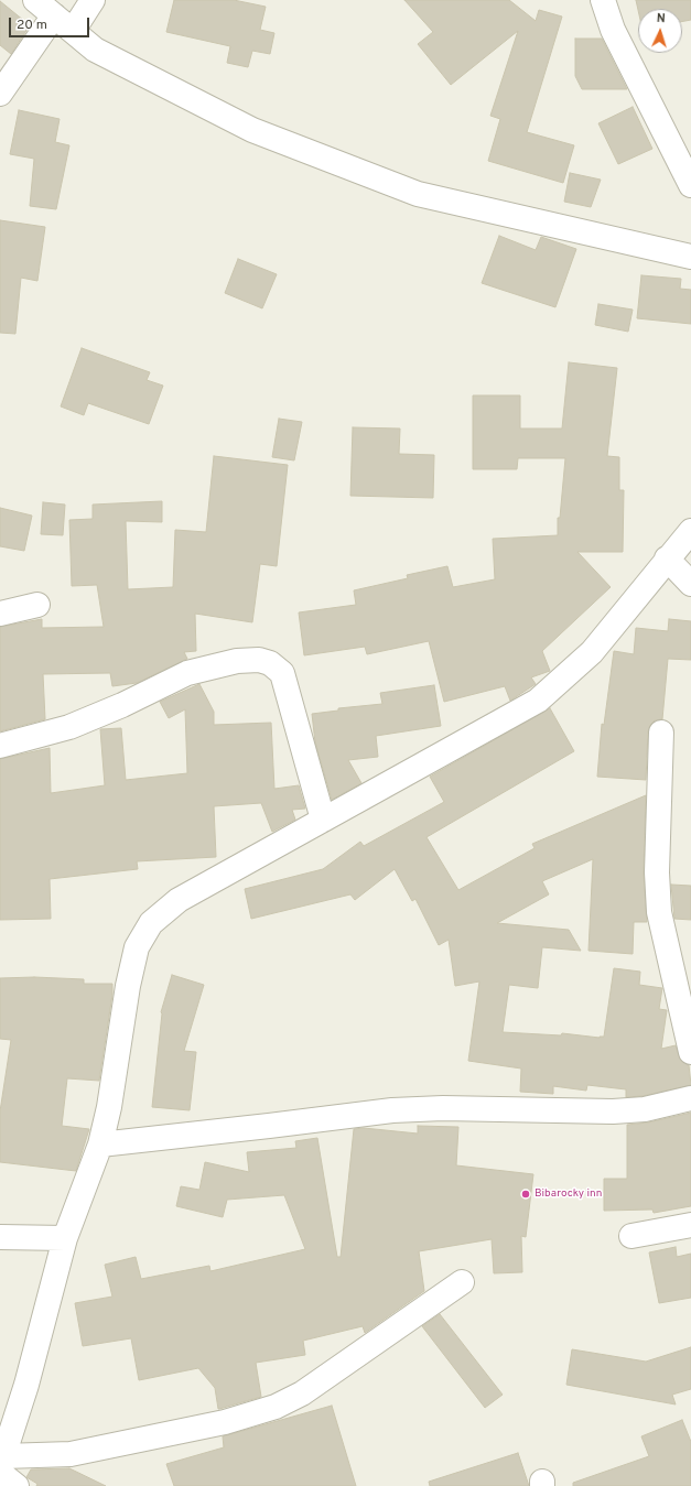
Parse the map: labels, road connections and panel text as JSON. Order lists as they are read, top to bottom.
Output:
{
  "places": ["Bibarocky inn"],
  "scale_bar": "20 m",
  "north": "top"
}
